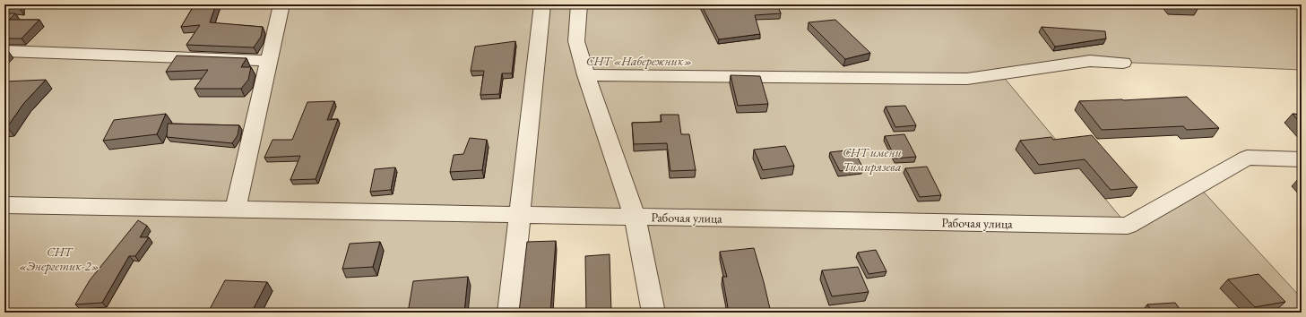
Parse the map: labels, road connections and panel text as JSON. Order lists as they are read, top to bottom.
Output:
{
  "streets": {
    "street": ["Рабочая улица"]
  },
  "parks": ["СНТ «Набережник»", "СНТ имени Тимирязева", "СНТ «Энергетик-2»"]
}
